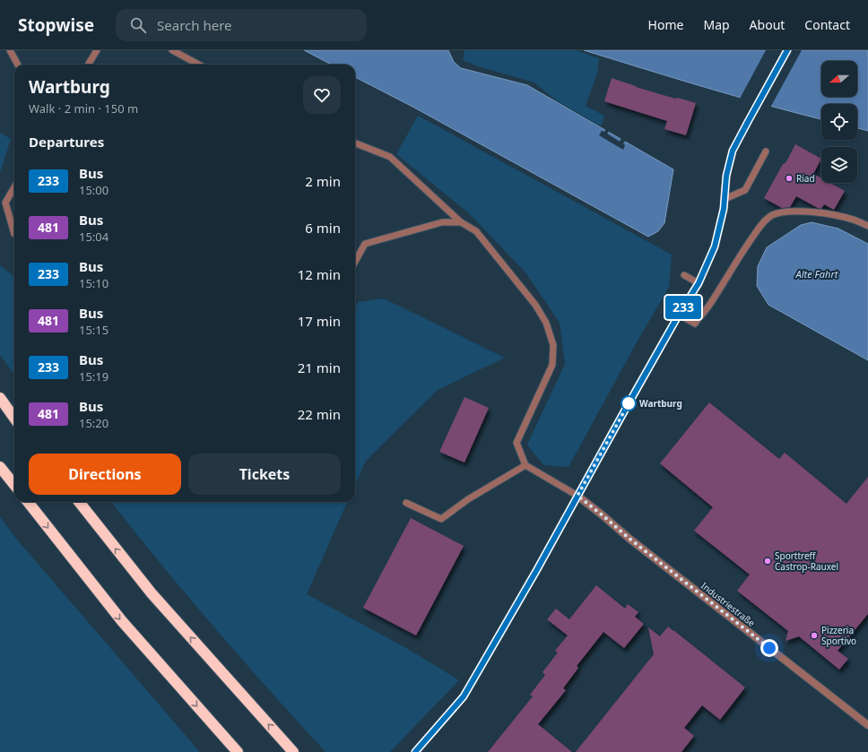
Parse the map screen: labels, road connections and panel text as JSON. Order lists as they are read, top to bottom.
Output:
{
  "streets": {
    "street": ["Industriestraße"]
  },
  "water": ["Alte Fahrt"],
  "places": [
    "Riad",
    "Wartburg",
    "Sporttreff Castrop-Rauxel",
    "Pizzeria Sportivo"
  ],
  "lines": ["bus line 233"],
  "north": "left",
  "page": {
    "header": "Stopwise",
    "search": "Search here",
    "nav": [
      "Home",
      "Map",
      "About",
      "Contact"
    ],
    "on_map": "233",
    "heading": [
      ["Wartburg", "Walk · 2 min · 150 m"],
      "Departures"
    ],
    "list": [
      {
        "mark": "233",
        "name": "Bus",
        "note": "15:00",
        "value": "2 min"
      },
      {
        "mark": "481",
        "name": "Bus",
        "note": "15:04",
        "value": "6 min"
      },
      {
        "mark": "233",
        "name": "Bus",
        "note": "15:10",
        "value": "12 min"
      },
      {
        "mark": "481",
        "name": "Bus",
        "note": "15:15",
        "value": "17 min"
      },
      {
        "mark": "233",
        "name": "Bus",
        "note": "15:19",
        "value": "21 min"
      },
      {
        "mark": "481",
        "name": "Bus",
        "note": "15:20",
        "value": "22 min"
      }
    ],
    "buttons": ["Directions", "Tickets"]
  }
}
